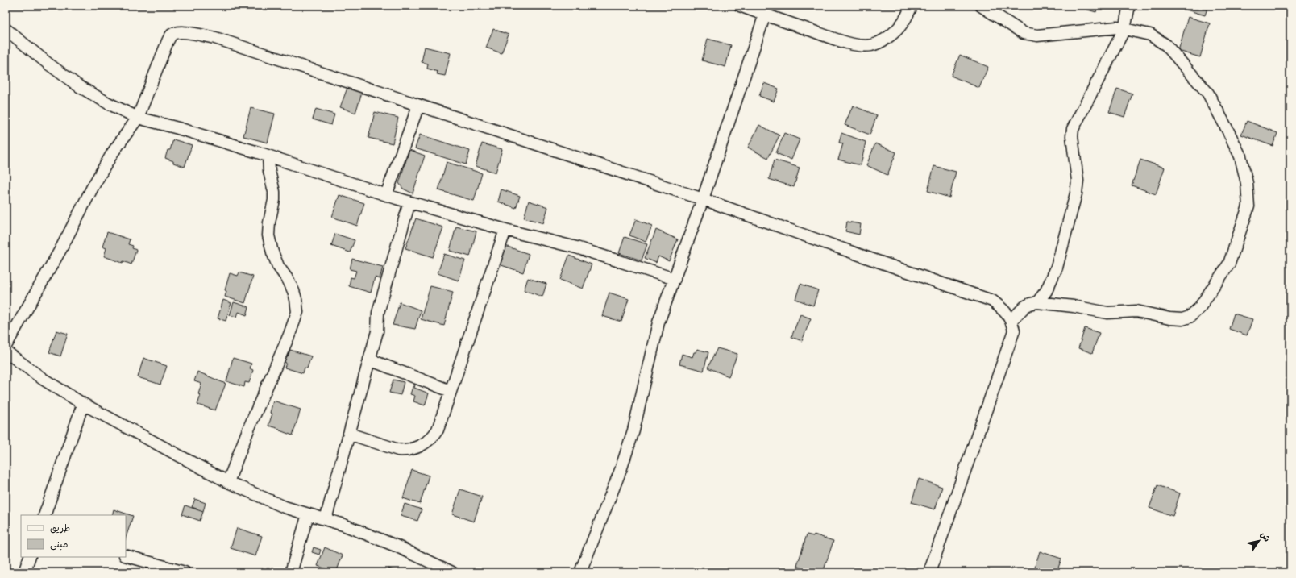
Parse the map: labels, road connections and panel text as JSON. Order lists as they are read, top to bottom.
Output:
{
  "legend": ["طريق", "مبنى"],
  "north": "top right"
}
